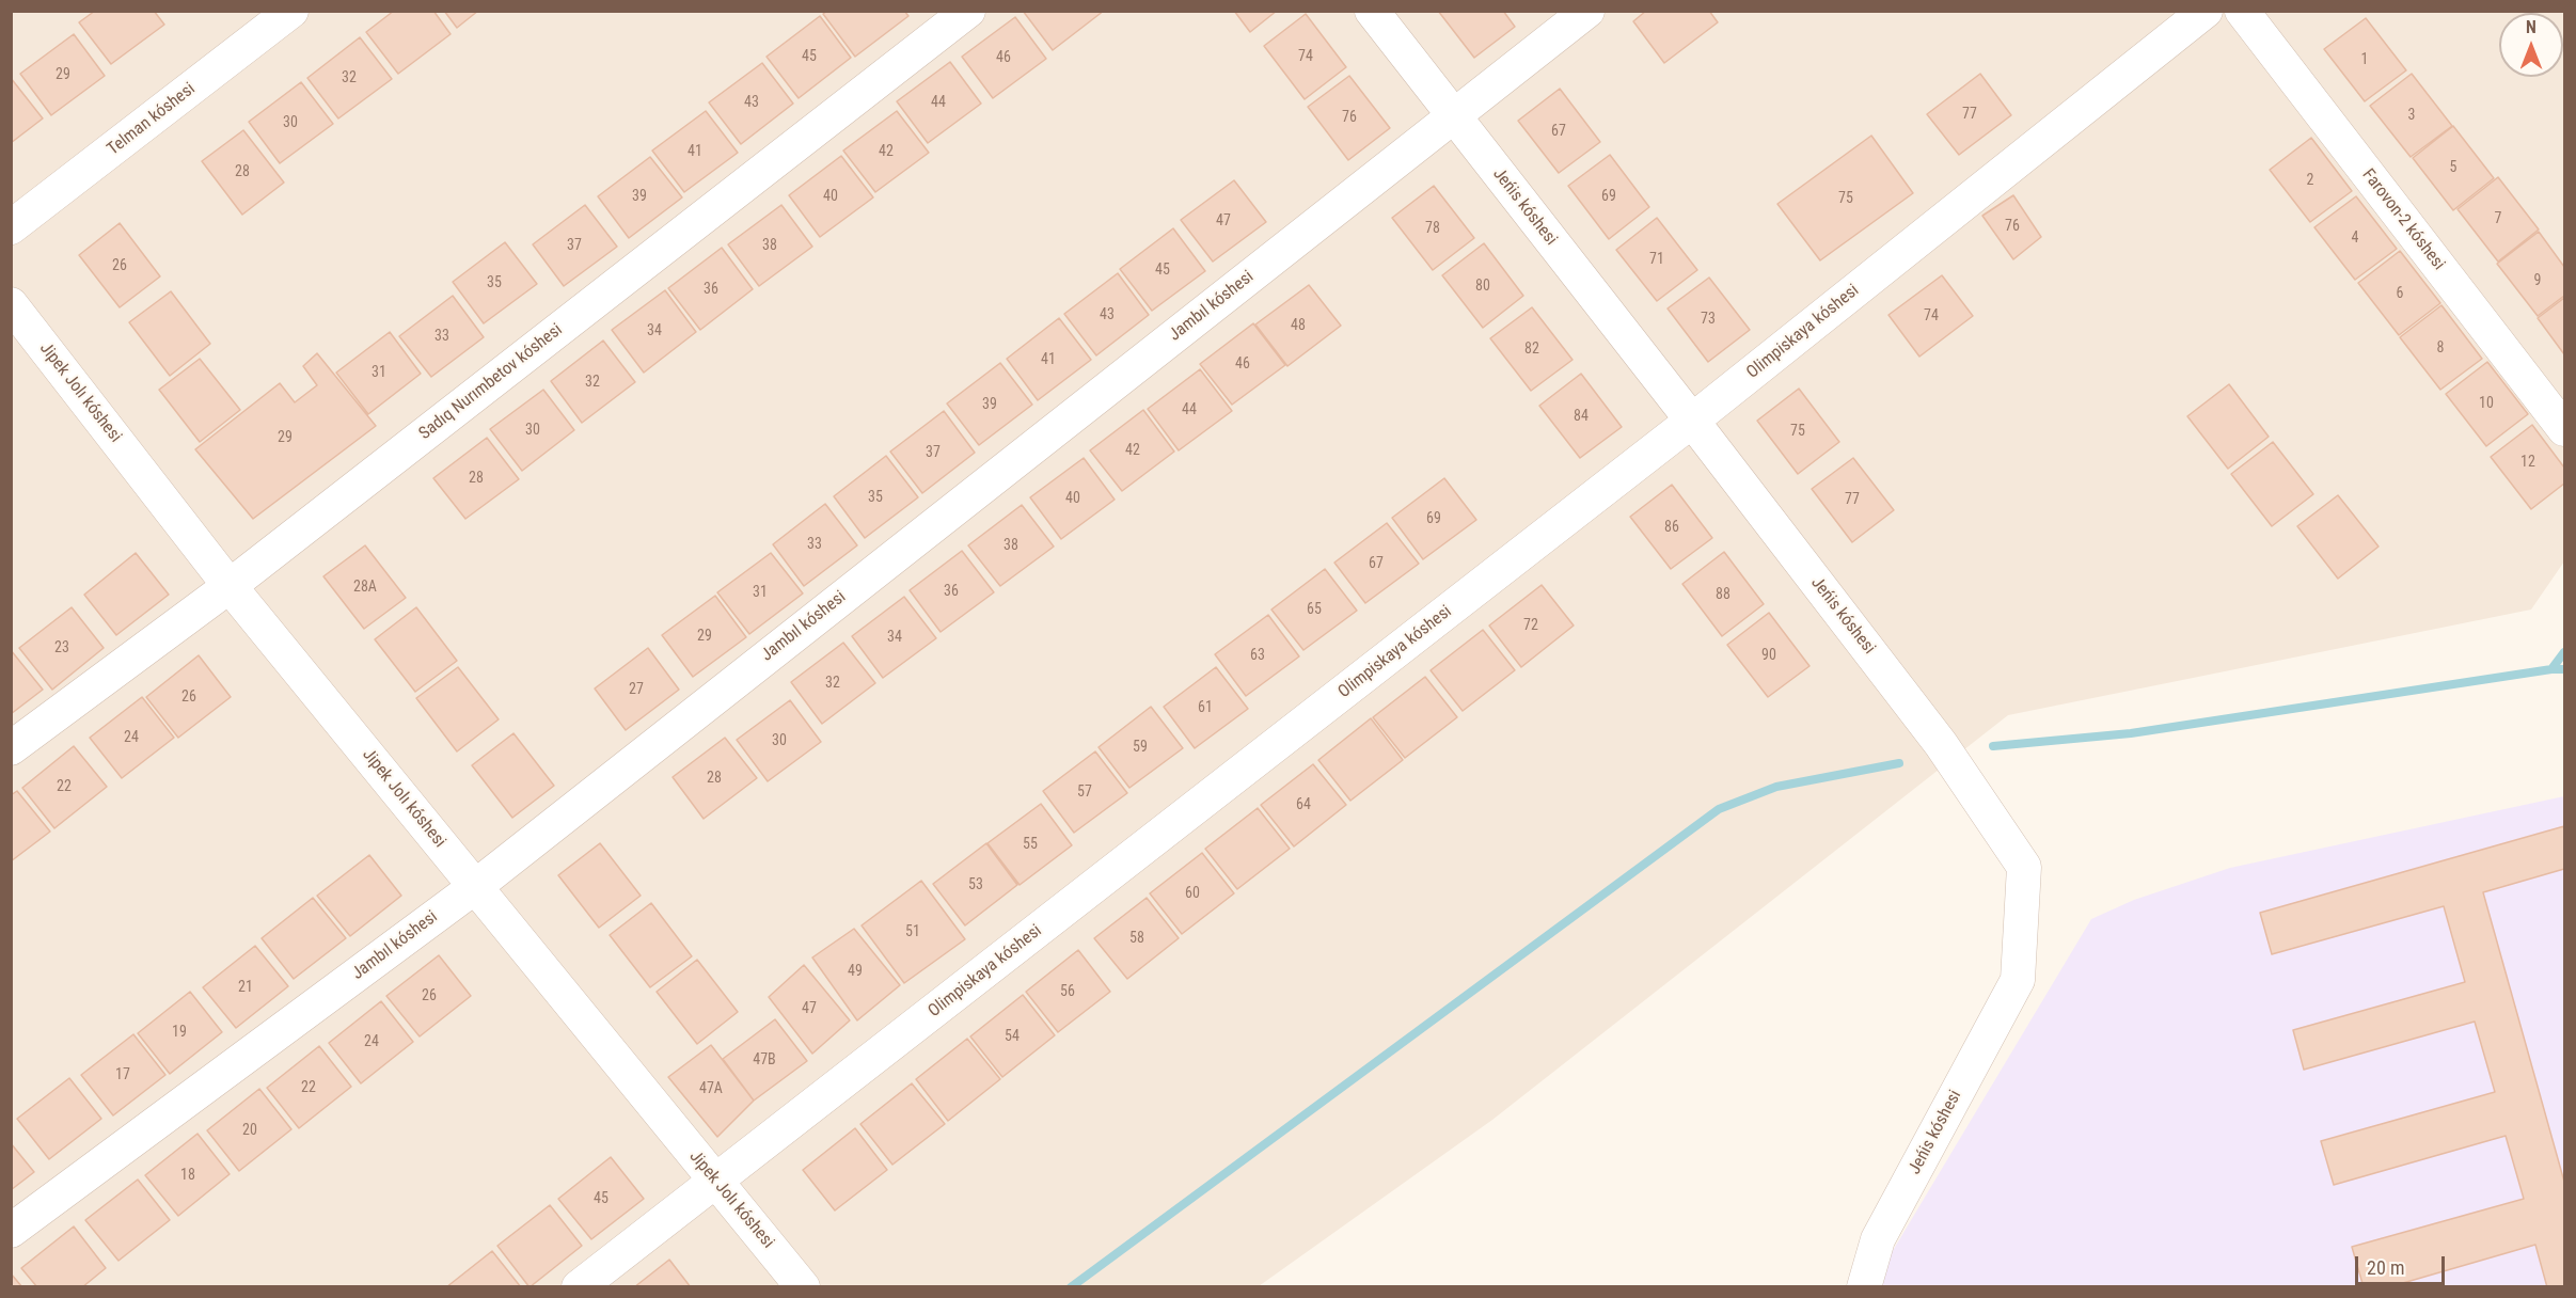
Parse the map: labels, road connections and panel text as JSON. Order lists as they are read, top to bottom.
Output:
{
  "streets": {
    "street": [
      "Telman kóshesi",
      "Jeńis kóshesi",
      "Farovon-2 kóshesi",
      "Jambıl kóshesi",
      "Olimpiskaya kóshesi",
      "Sadıq Nurımbetov kóshesi",
      "Jipek Jolı kóshesi"
    ]
  },
  "crossings": [
    ["Jeńis kóshesi", "Jambıl kóshesi"],
    ["Jeńis kóshesi", "Olimpiskaya kóshesi"],
    ["Jambıl kóshesi", "Jipek Jolı kóshesi"],
    ["Olimpiskaya kóshesi", "Jipek Jolı kóshesi"],
    ["Sadıq Nurımbetov kóshesi", "Jipek Jolı kóshesi"]
  ],
  "house_numbers": [
    "45",
    "74",
    "46",
    "1",
    "29",
    "32",
    "43",
    "44",
    "77",
    "3",
    "76",
    "30",
    "67",
    "41",
    "42",
    "5",
    "28",
    "2",
    "39",
    "40",
    "69",
    "75",
    "7",
    "47",
    "76",
    "78",
    "4",
    "37",
    "38",
    "71",
    "26",
    "45",
    "9",
    "35",
    "80",
    "36",
    "6",
    "43",
    "74",
    "73",
    "48",
    "34",
    "33",
    "8",
    "82",
    "41",
    "46",
    "31",
    "32",
    "10",
    "39",
    "44",
    "84",
    "30",
    "75",
    "29",
    "42",
    "37",
    "12",
    "28",
    "35",
    "40",
    "77",
    "69",
    "86",
    "33",
    "38",
    "67",
    "28A",
    "36",
    "31",
    "88",
    "65",
    "72",
    "29",
    "34",
    "23",
    "63",
    "90",
    "32",
    "27",
    "26",
    "61",
    "24",
    "30",
    "59",
    "28",
    "22",
    "57",
    "64",
    "55",
    "53",
    "60",
    "51",
    "58",
    "49",
    "21",
    "56",
    "26",
    "47",
    "19",
    "54",
    "24",
    "47B",
    "17",
    "22",
    "47A",
    "20",
    "18",
    "45"
  ],
  "scale_bar": "20 m",
  "north": "top"
}
